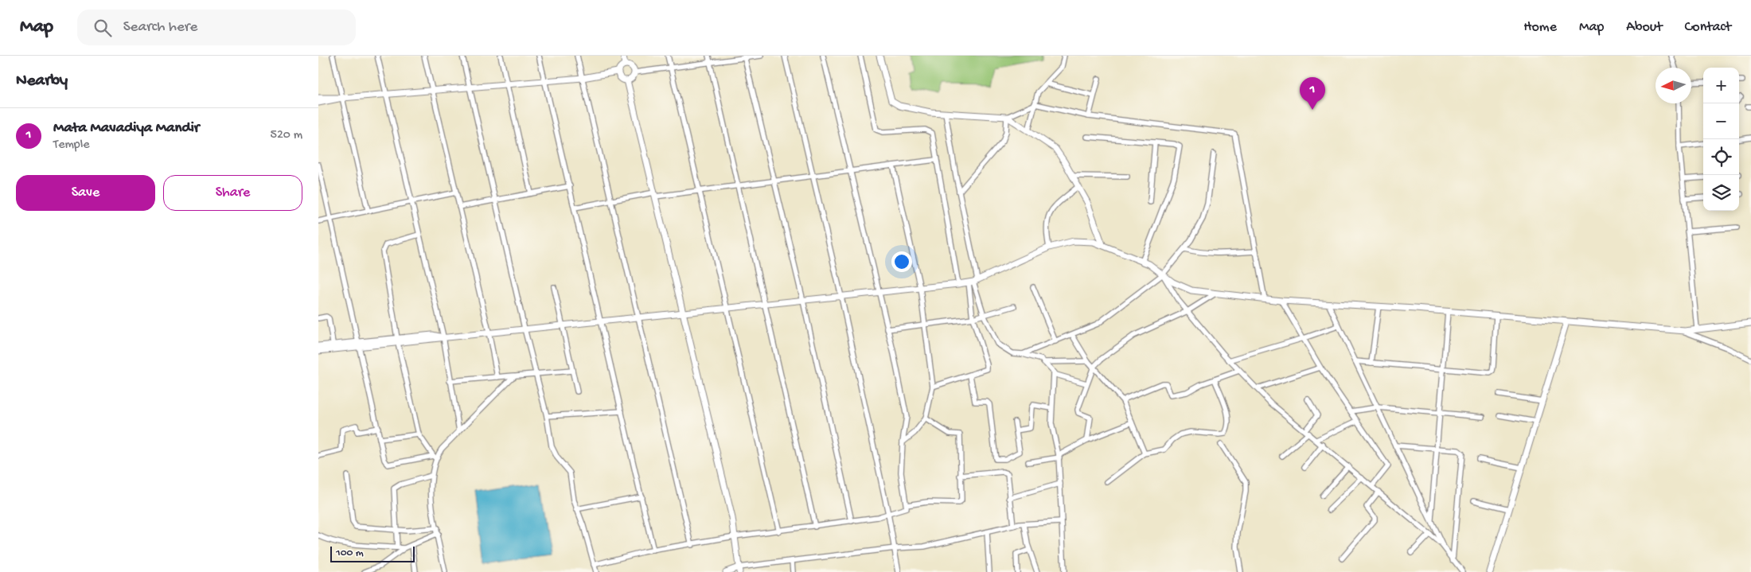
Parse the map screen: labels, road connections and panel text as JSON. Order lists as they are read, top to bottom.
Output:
{
  "scale_bar": "100 m",
  "north": "left",
  "page": {
    "header": "Map",
    "search": "Search here",
    "nav": [
      "Home",
      "Map",
      "About",
      "Contact"
    ],
    "heading": "Nearby",
    "map_buttons": ["+", "−"],
    "pins": "1",
    "list": [
      {
        "mark": "1",
        "name": "Mata Mavadiya Mandir",
        "note": "Temple",
        "value": "520 m"
      }
    ],
    "buttons": ["Save", "Share"],
    "scale": "100 m"
  }
}
